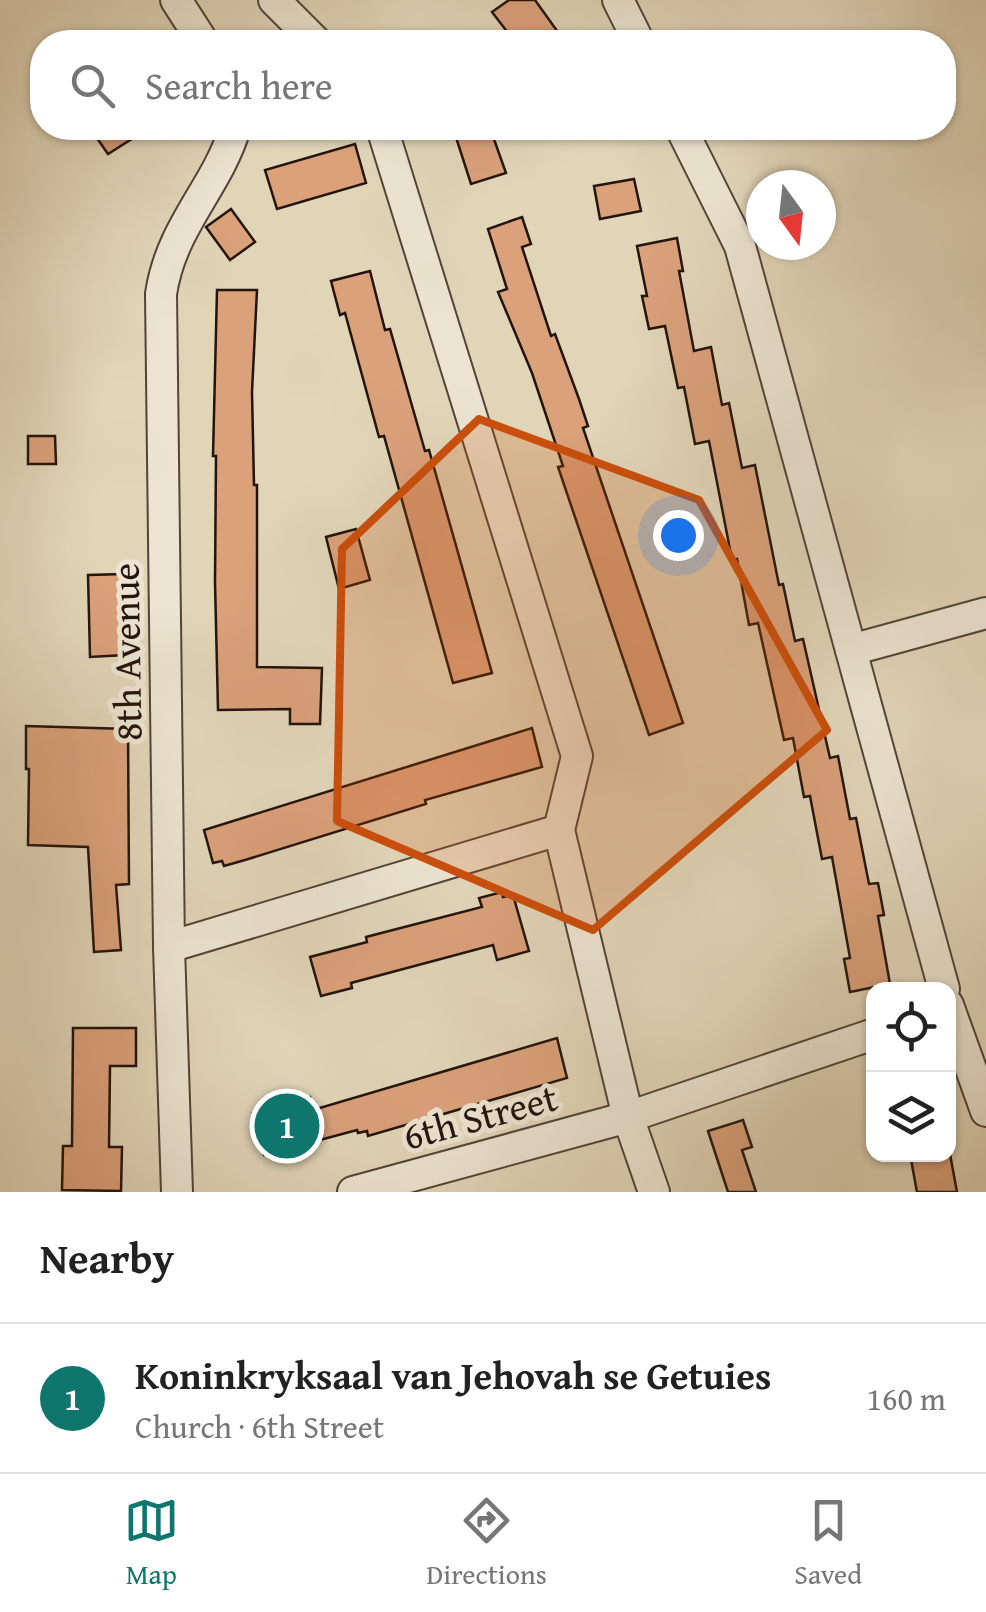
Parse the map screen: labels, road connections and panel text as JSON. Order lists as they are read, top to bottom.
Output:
{
  "streets": {
    "street": ["8th Avenue", "6th Street"]
  },
  "north": "bottom",
  "page": {
    "search": "Search here",
    "pins": "1",
    "heading": "Nearby",
    "list": [
      {
        "mark": "1",
        "name": "Koninkryksaal van Jehovah se Getuies",
        "note": "Church · 6th Street",
        "value": "160 m"
      }
    ],
    "nav": ["Map", "Directions", "Saved"]
  }
}
